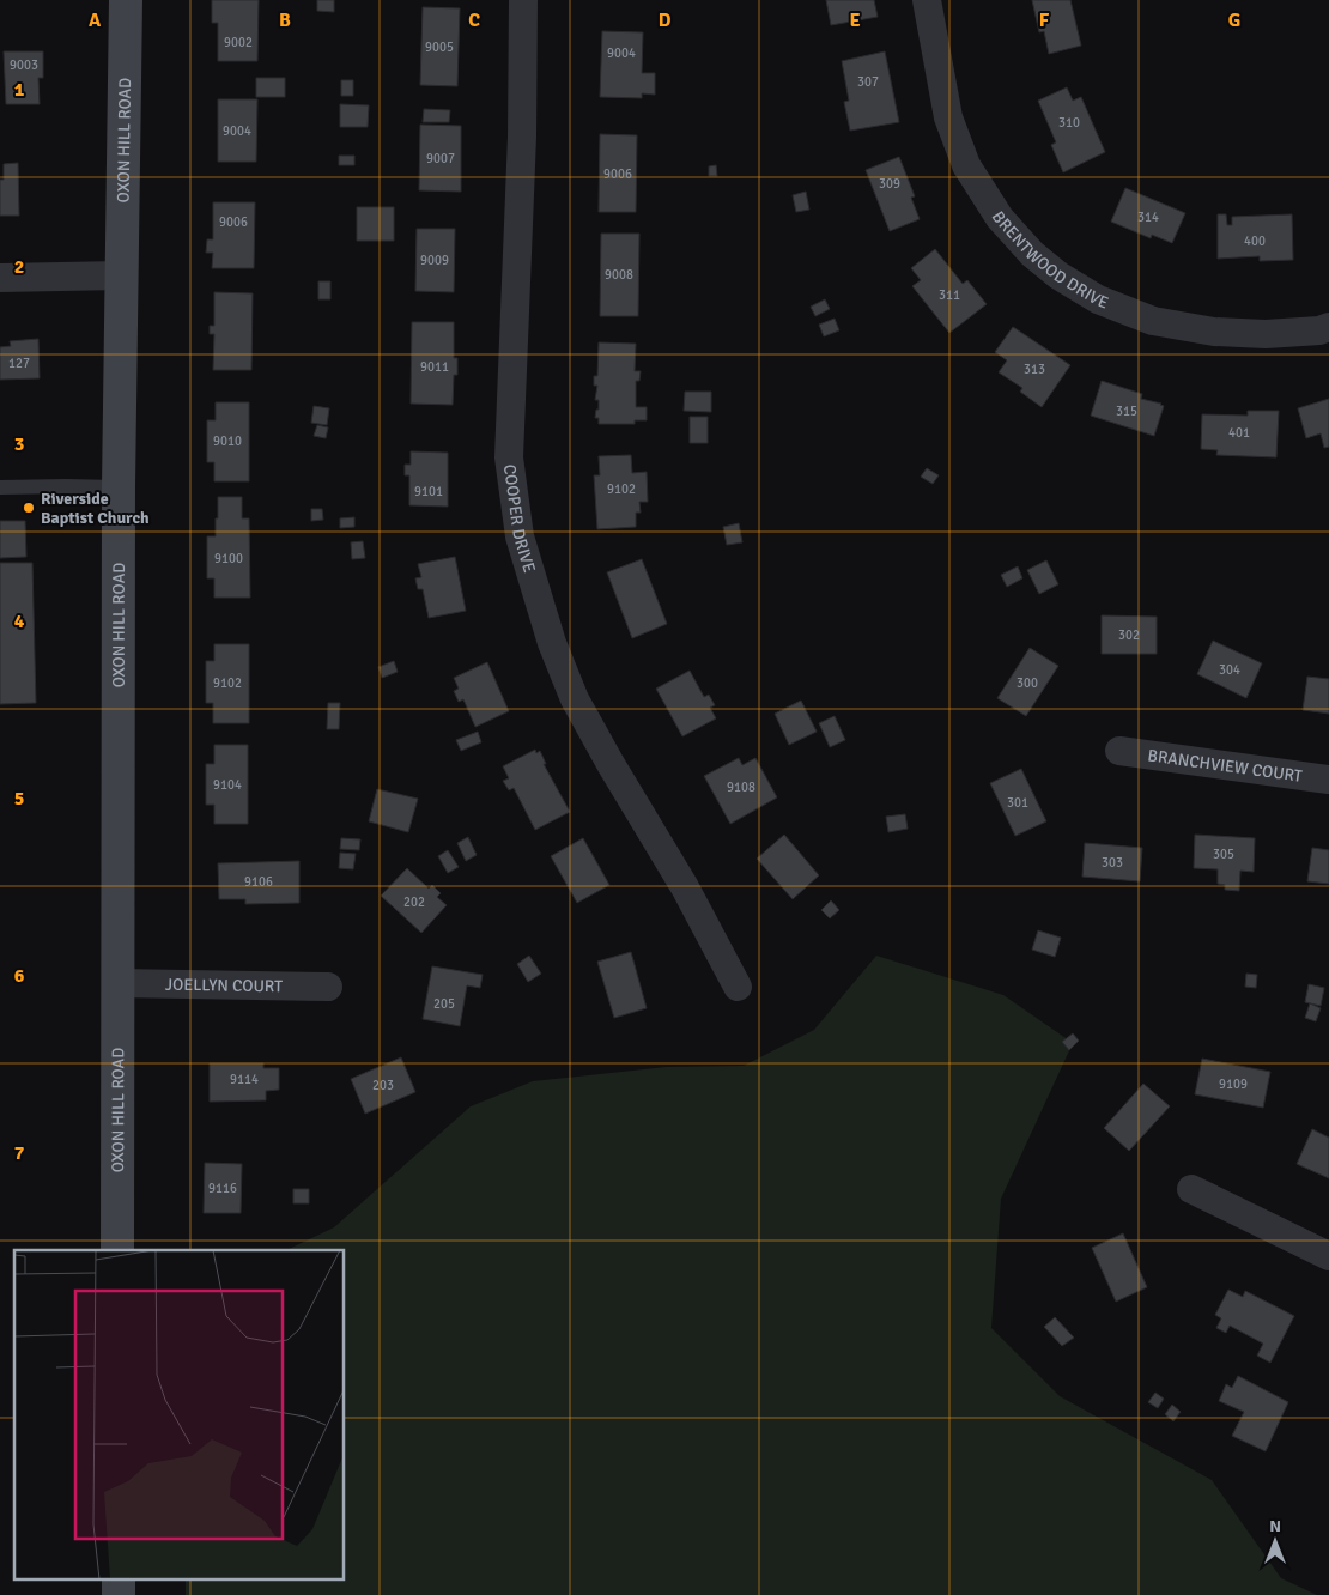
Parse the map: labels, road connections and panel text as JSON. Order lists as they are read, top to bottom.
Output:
{
  "streets": {
    "main road": ["OXON HILL ROAD"],
    "street": [
      "BRENTWOOD DRIVE",
      "COOPER DRIVE",
      "BRANCHVIEW COURT",
      "JOELLYN COURT"
    ]
  },
  "crossings": [
    ["OXON HILL ROAD", "JOELLYN COURT"]
  ],
  "places": ["Riverside Baptist Church"],
  "house_numbers": [
    "9002",
    "9005",
    "9004",
    "9003",
    "307",
    "310",
    "9004",
    "9007",
    "9006",
    "309",
    "314",
    "9006",
    "400",
    "9009",
    "9008",
    "311",
    "127",
    "9011",
    "313",
    "315",
    "401",
    "9010",
    "9102",
    "9101",
    "9100",
    "302",
    "304",
    "9102",
    "300",
    "9104",
    "9108",
    "301",
    "305",
    "303",
    "9106",
    "202",
    "205",
    "9114",
    "9109",
    "203",
    "9116"
  ],
  "north": "top",
  "grid": {
    "columns": [
      "A",
      "B",
      "C",
      "D",
      "E",
      "F",
      "G"
    ],
    "rows": [
      "1",
      "2",
      "3",
      "4",
      "5",
      "6",
      "7"
    ]
  }
}
